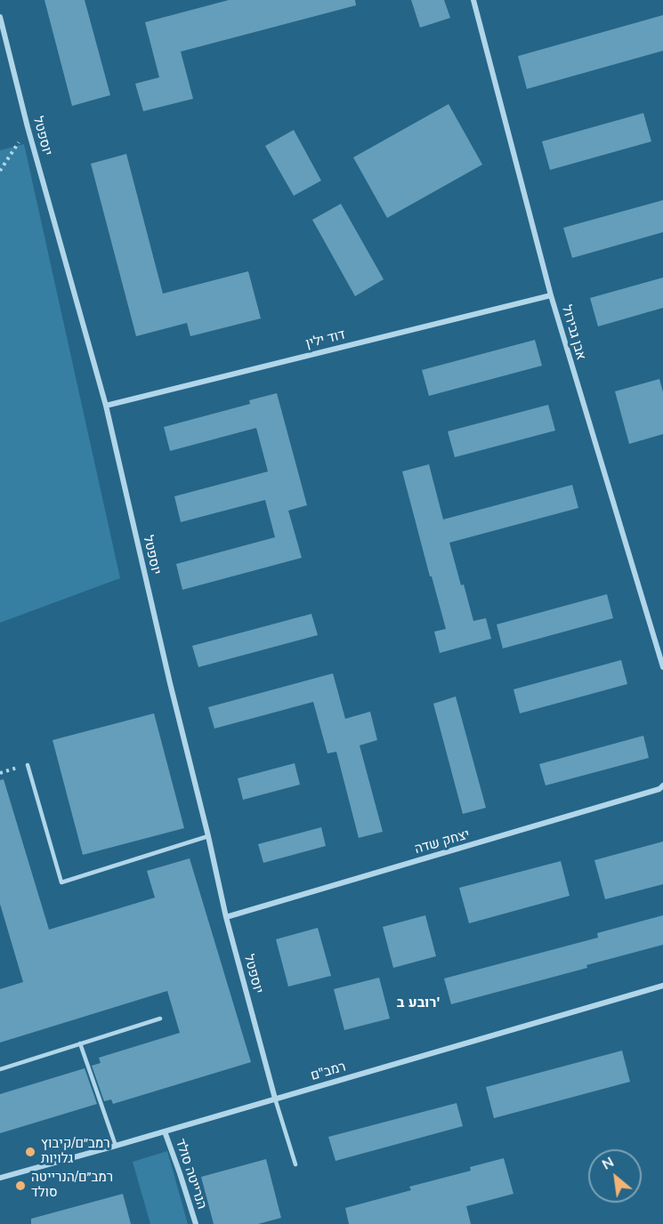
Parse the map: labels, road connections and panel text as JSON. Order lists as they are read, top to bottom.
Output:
{
  "streets": {
    "street": [
      "יוספטל",
      "אבן גבירול",
      "דוד ילין",
      "יצחק שדה",
      "רמב\"ם",
      "הנרייטה סולד"
    ]
  },
  "crossings": [
    ["יוספטל", "דוד ילין"],
    ["יוספטל", "יצחק שדה"],
    ["יוספטל", "רמב\"ם"],
    ["אבן גבירול", "דוד ילין"],
    ["רמב\"ם", "הנרייטה סולד"]
  ],
  "districts": ["רובע ב'"],
  "places": ["רמב״ם/קיבוץ גלויות", "רמב״ם/הנרייטה סולד"],
  "north": "top left"
}
